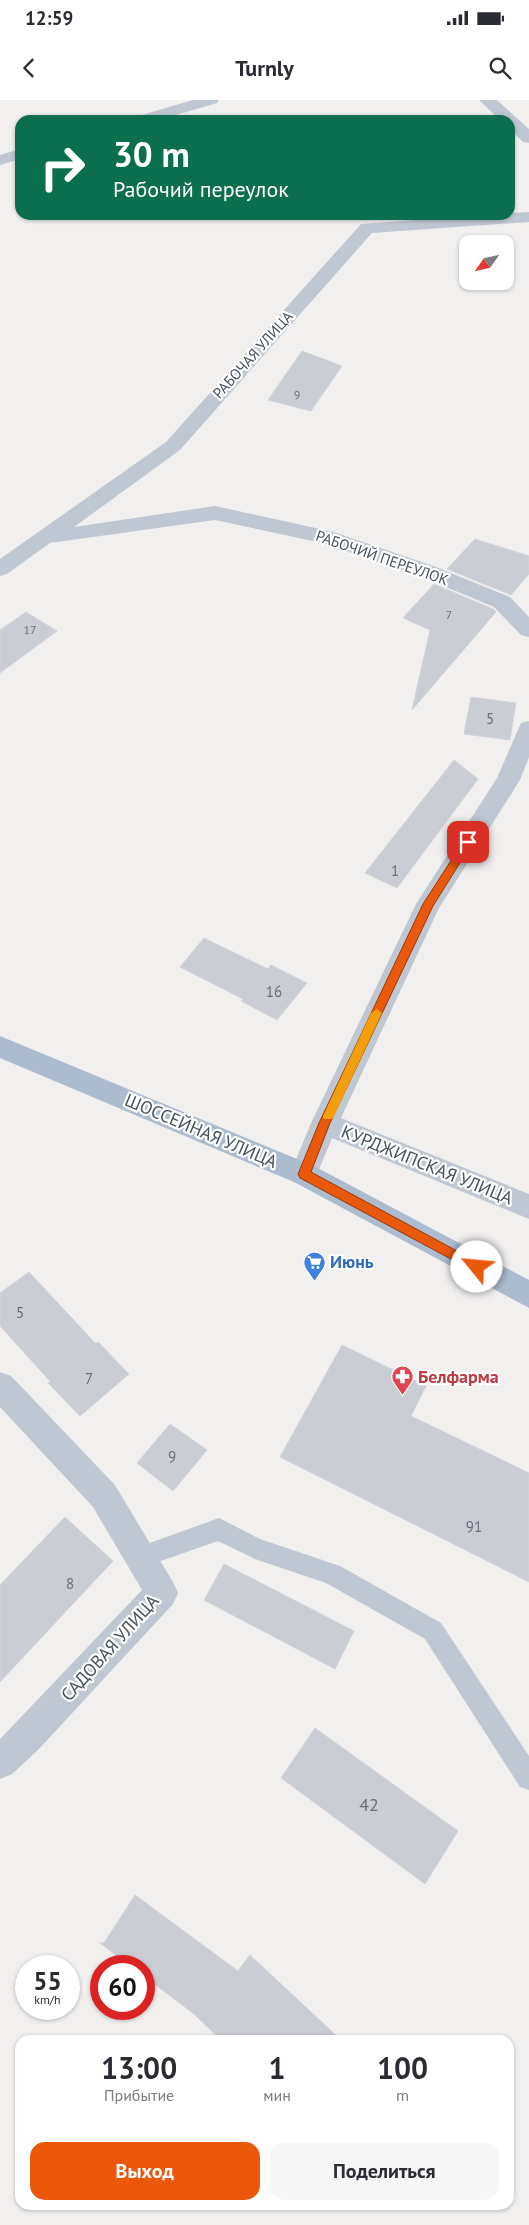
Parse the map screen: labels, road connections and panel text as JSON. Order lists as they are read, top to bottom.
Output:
{
  "streets": {
    "main road": ["ШОССЕЙНАЯ УЛИЦА"],
    "street": [
      "РАБОЧАЯ УЛИЦА",
      "РАБОЧИЙ ПЕРЕУЛОК",
      "КУРДЖИПСКАЯ УЛИЦА",
      "САДОВАЯ УЛИЦА"
    ]
  },
  "crossings": [
    ["РАБОЧАЯ УЛИЦА", "РАБОЧИЙ ПЕРЕУЛОК"]
  ],
  "places": {
    "supermarket": ["Июнь"],
    "pharmacy": ["Белфарма"]
  },
  "house_numbers": [
    "9",
    "7",
    "17",
    "5",
    "1",
    "16",
    "5",
    "7",
    "9",
    "91",
    "8",
    "42"
  ],
  "north": "bottom left",
  "page": {
    "status": "12:59",
    "header": "Turnly",
    "turn": ["30 m", "Рабочий переулок"],
    "speed": "55 km/h",
    "limit": "60",
    "eta": [
      "13:00",
      "Прибытие",
      "1",
      "мин",
      "100",
      "m"
    ],
    "buttons": ["Выход", "Поделиться"]
  }
}
